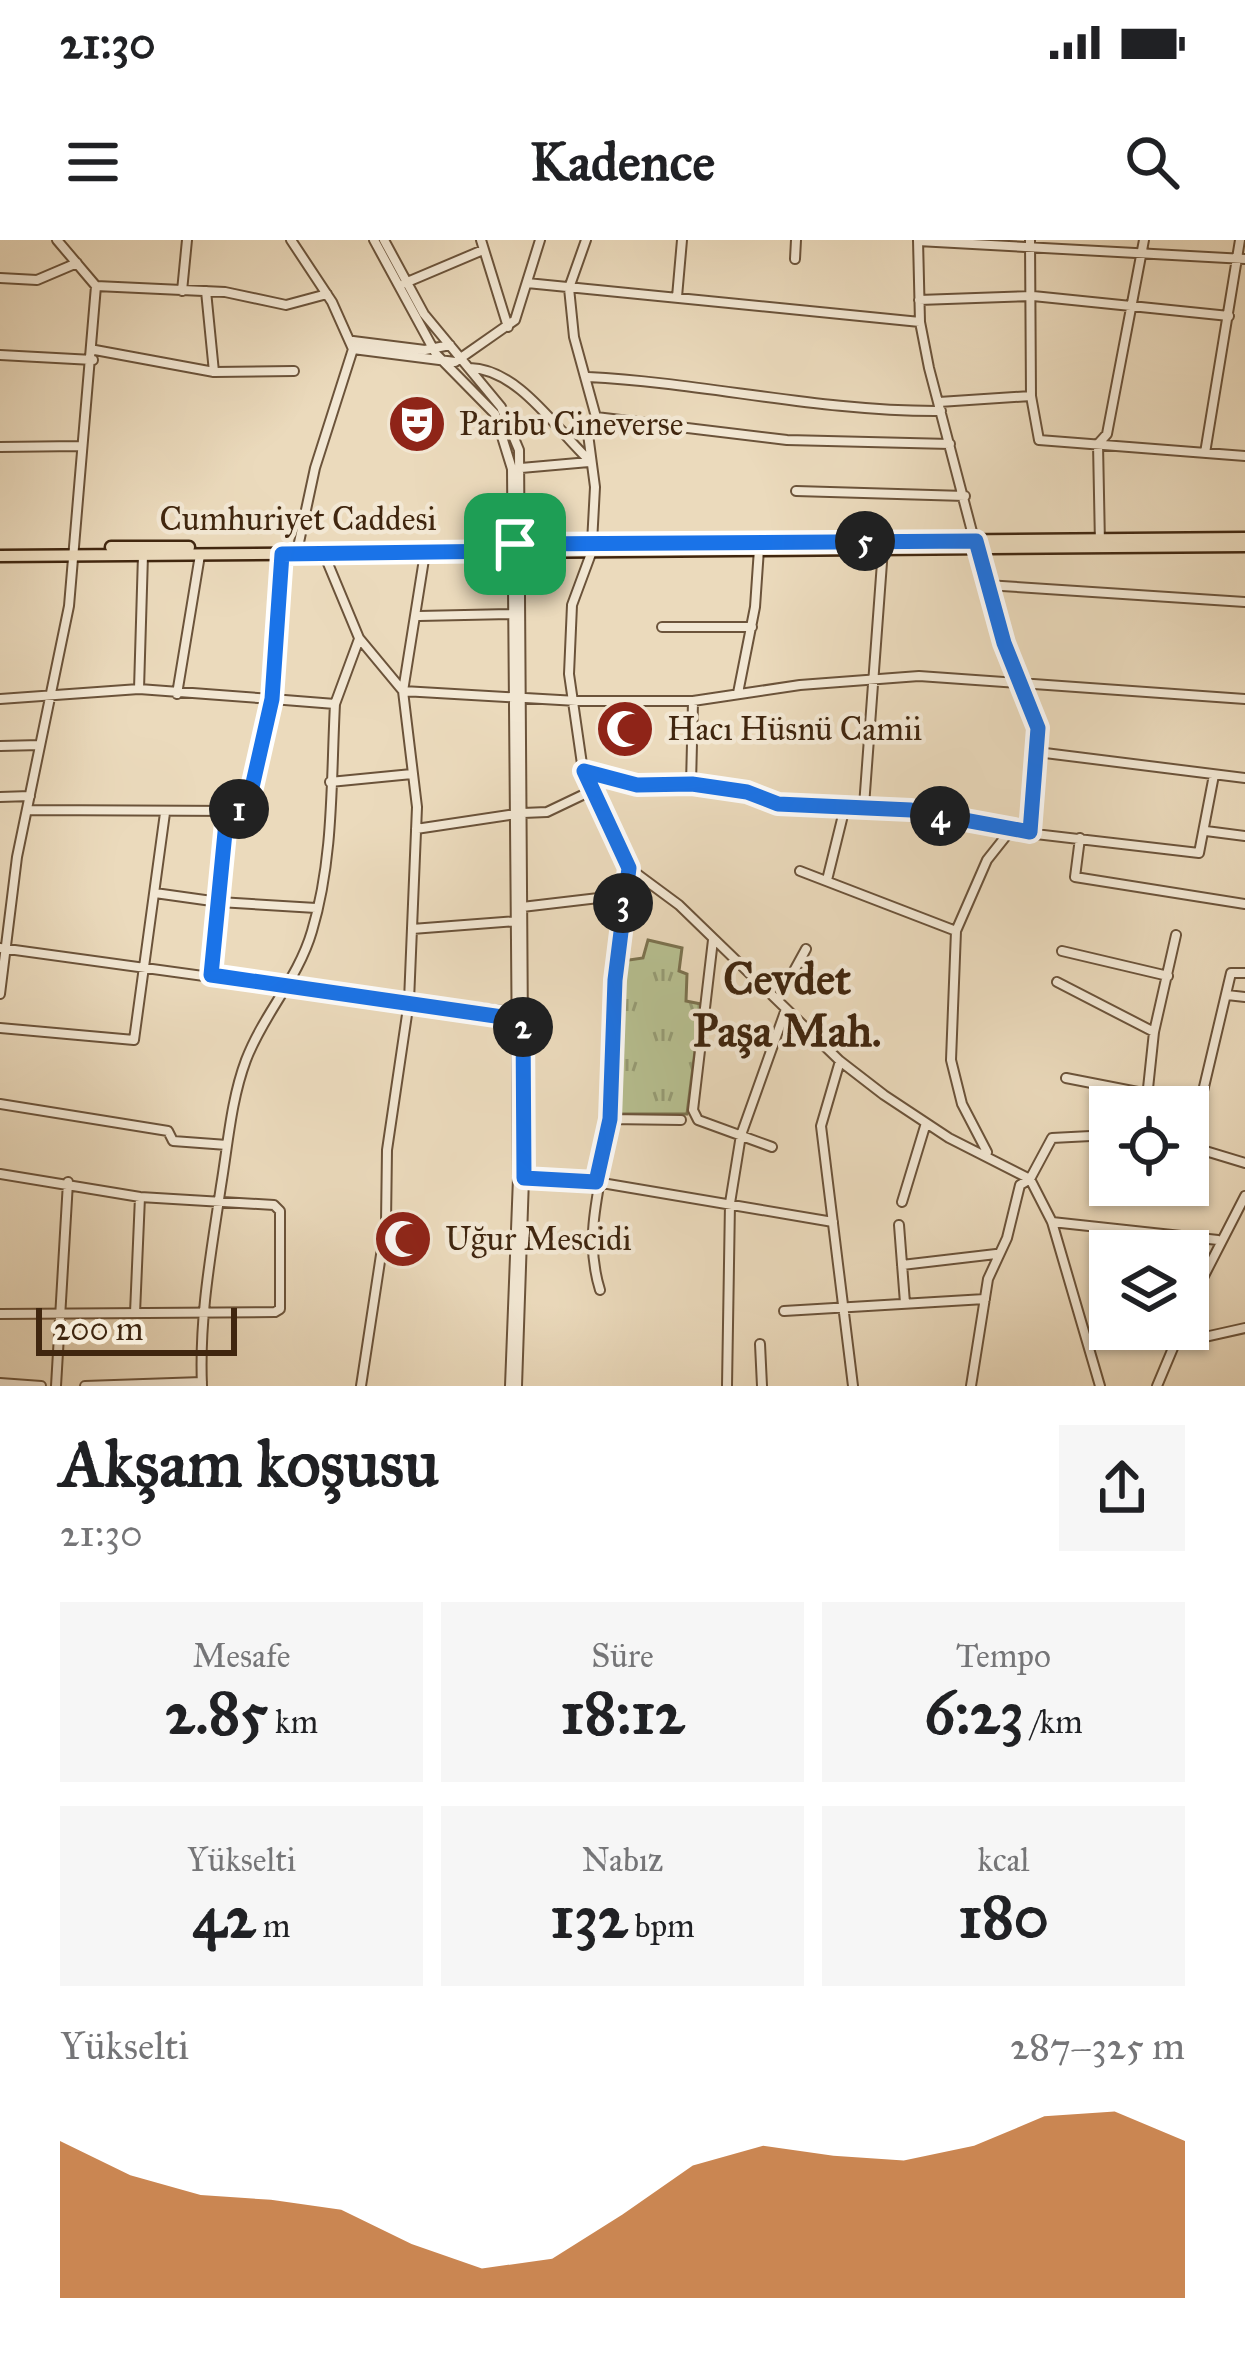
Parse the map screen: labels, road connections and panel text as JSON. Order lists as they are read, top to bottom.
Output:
{
  "streets": {
    "main road": ["Cumhuriyet Caddesi"]
  },
  "districts": ["Cevdet Paşa Mah."],
  "places": {
    "theatre": ["Paribu Cineverse"],
    "mosque": ["Hacı Hüsnü Camii", "Uğur Mescidi"]
  },
  "scale_bar": "200 m",
  "page": {
    "status": "21:30",
    "header": "Kadence",
    "pins": [
      "5",
      "1",
      "4",
      "3",
      "2"
    ],
    "scale": "200 m",
    "heading": ["Akşam koşusu", "21:30"],
    "stats": [
      ["Mesafe", "2.85 km"],
      ["Süre", "18:12"],
      ["Tempo", "6:23 /km"],
      ["Yükselti", "42 m"],
      ["Nabız", "132 bpm"],
      ["kcal", "180"]
    ],
    "chart": ["Yükselti", "287–325 m"]
  }
}
